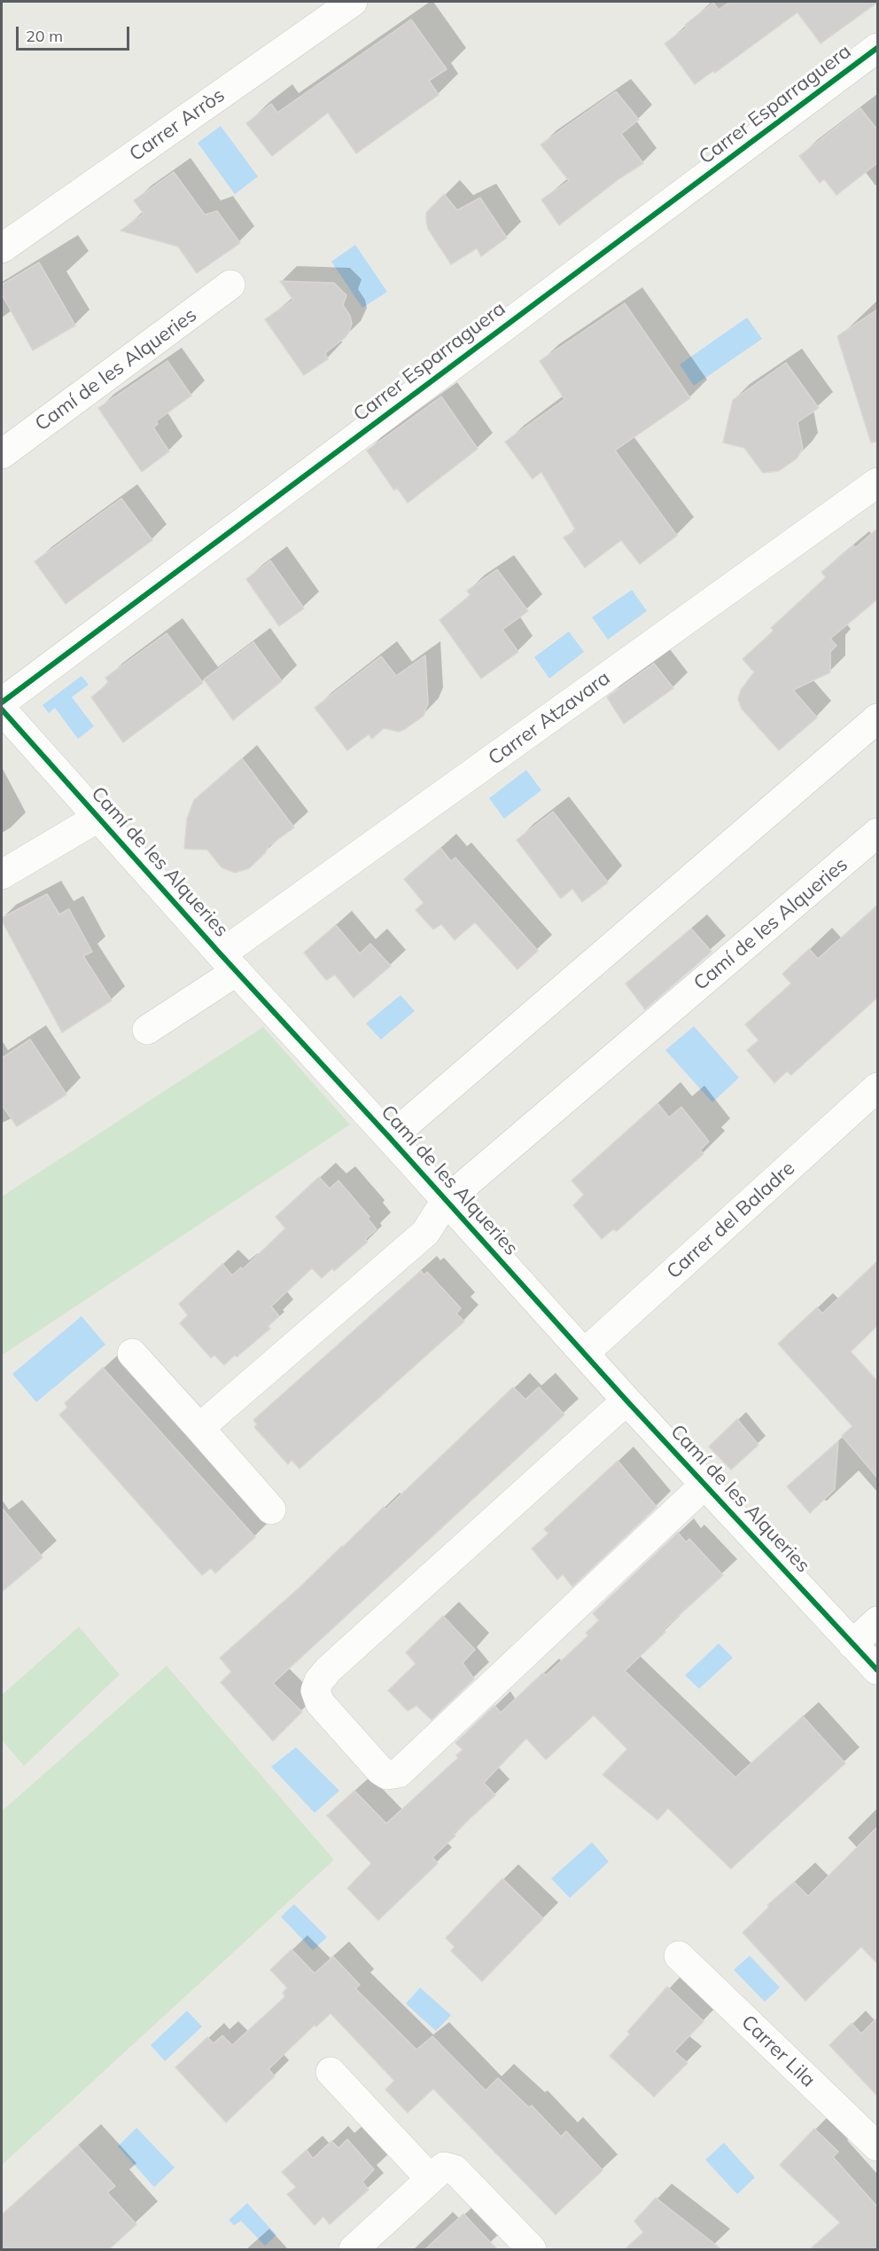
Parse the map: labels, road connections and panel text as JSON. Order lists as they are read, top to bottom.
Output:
{
  "streets": {
    "street": [
      "Carrer Esparraguera",
      "Carrer Arròs",
      "Camí de les Alqueries",
      "Carrer Atzavara",
      "Carrer del Baladre",
      "Carrer Lila"
    ]
  },
  "crossings": [
    ["Camí de les Alqueries", "Carrer Atzavara"],
    ["Camí de les Alqueries", "Carrer del Baladre"]
  ],
  "scale_bar": "20 m"
}
